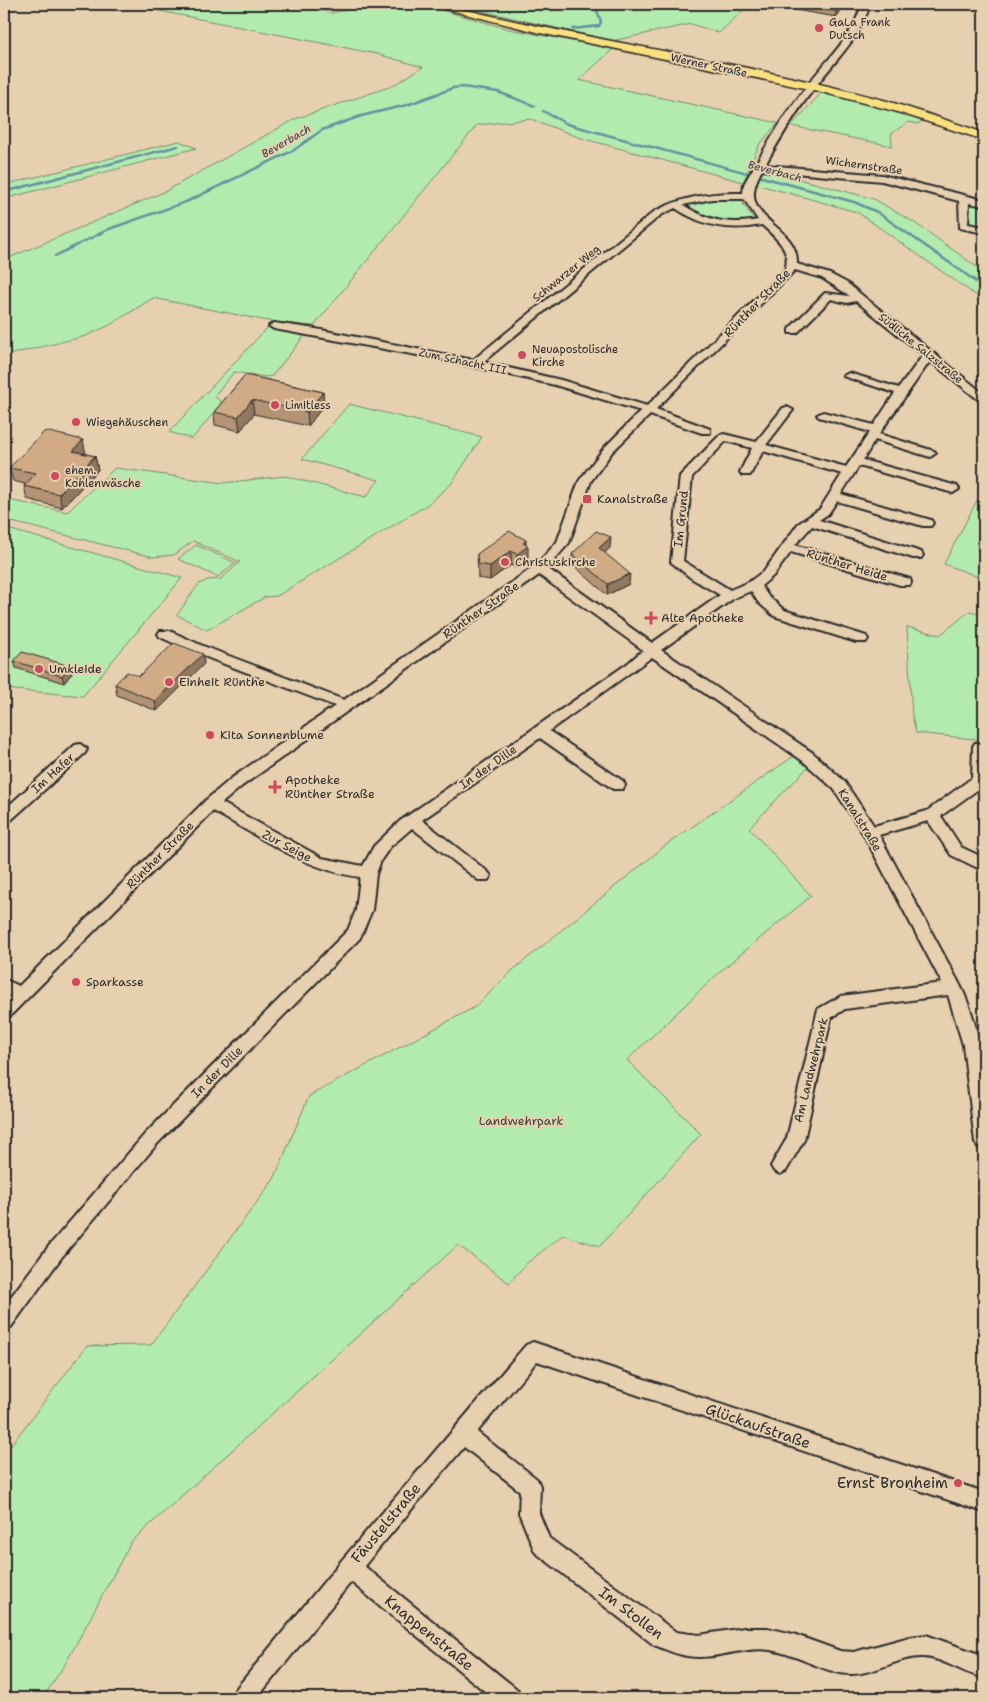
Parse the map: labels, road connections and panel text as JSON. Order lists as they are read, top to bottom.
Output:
{
  "streets": {
    "main road": ["Werner Straße"],
    "street": [
      "Wichernstraße",
      "Schwarzer Weg",
      "Rünther Straße",
      "Südliche Salzstraße",
      "Zum Schacht III",
      "Im Grund",
      "Rünther Heide",
      "In der Dille",
      "Im Hafer",
      "Kanalstraße",
      "Zur Seige",
      "Am Landwehrpark",
      "Glückaufstraße",
      "Fäustelstraße",
      "Im Stollen",
      "Knappenstraße"
    ]
  },
  "crossings": [
    ["Schwarzer Weg", "Rünther Straße"],
    ["Schwarzer Weg", "Zum Schacht III"],
    ["Rünther Straße", "Südliche Salzstraße"],
    ["Rünther Straße", "Zum Schacht III"],
    ["Rünther Straße", "Kanalstraße"],
    ["Rünther Straße", "Zur Seige"],
    ["Südliche Salzstraße", "Rünther Heide"],
    ["Im Grund", "Rünther Heide"],
    ["Rünther Heide", "In der Dille"],
    ["Rünther Heide", "Kanalstraße"],
    ["In der Dille", "Kanalstraße"],
    ["In der Dille", "Zur Seige"],
    ["Kanalstraße", "Am Landwehrpark"],
    ["Glückaufstraße", "Fäustelstraße"],
    ["Fäustelstraße", "Im Stollen"],
    ["Fäustelstraße", "Knappenstraße"]
  ],
  "water": ["Beverbach"],
  "parks": ["Landwehrpark"],
  "places": {
    "other": [
      "GaLa Frank Dutsch",
      "Neuapostolische Kirche",
      "Limitless",
      "Wiegehäuschen",
      "ehem. Kohlenwäsche",
      "Christuskirche",
      "Umkleide",
      "Einheit Rünthe",
      "Kita Sonnenblume",
      "Sparkasse",
      "Ernst Bronheim"
    ],
    "transit": ["Kanalstraße"],
    "health": ["Alte Apotheke", "Apotheke Rünther Straße"]
  }
}
